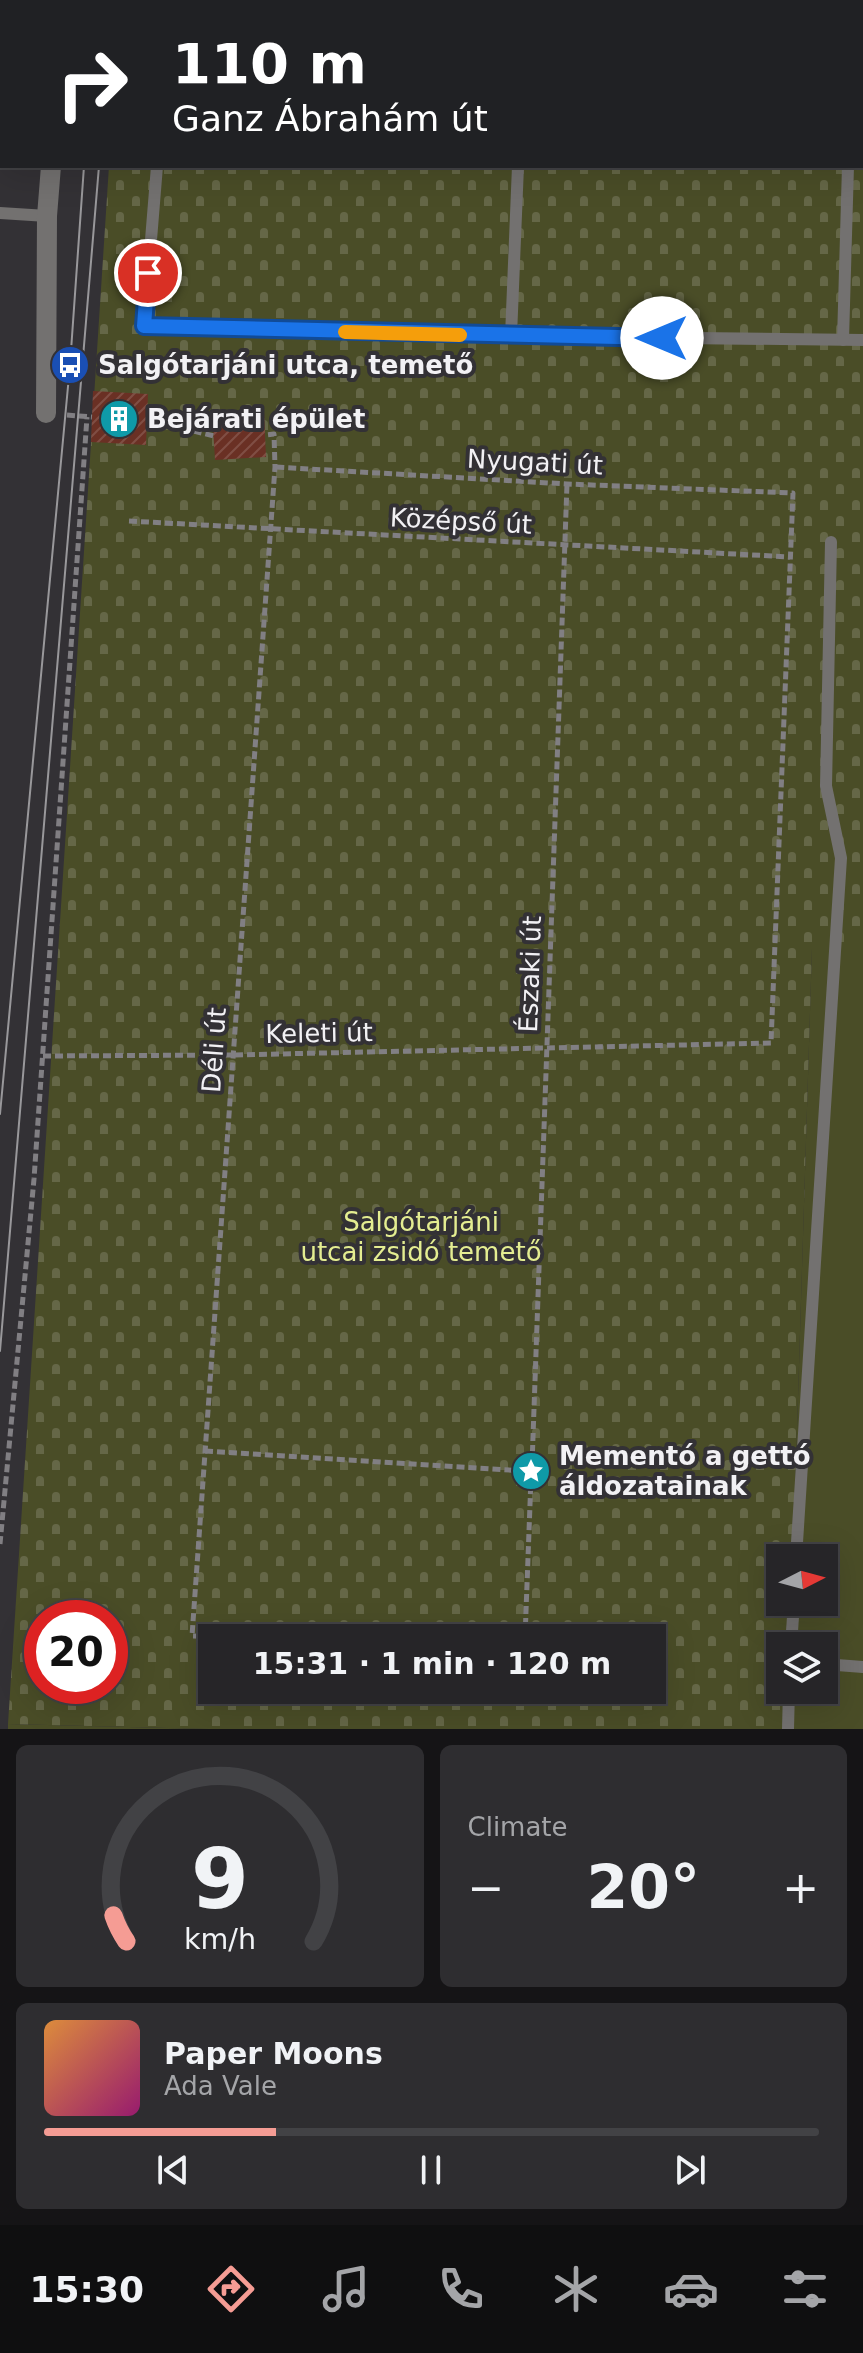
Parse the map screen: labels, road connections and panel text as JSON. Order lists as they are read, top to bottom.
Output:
{
  "streets": {
    "path": [
      "Nyugati út",
      "Középső út",
      "Északi út",
      "Keleti út",
      "Déli út"
    ]
  },
  "crossings": [
    ["Nyugati út", "Középső út"],
    ["Nyugati út", "Északi út"],
    ["Nyugati út", "Keleti út"],
    ["Nyugati út", "Déli út"],
    ["Középső út", "Északi út"],
    ["Középső út", "Keleti út"],
    ["Középső út", "Déli út"],
    ["Északi út", "Keleti út"],
    ["Keleti út", "Déli út"]
  ],
  "parks": ["Salgótarjáni utcai zsidó temető"],
  "places": {
    "bus stop": ["Salgótarjáni utca, temető"],
    "building": ["Bejárati épület"],
    "place": ["Mementó a gettó áldozatainak"]
  },
  "north": "right",
  "page": {
    "turn": ["110 m", "Ganz Ábrahám út"],
    "limit": "20",
    "trip": "15:31 · 1 min · 120 m",
    "tile": "Climate",
    "heat": ["−", "20°", "+"],
    "song": ["Paper Moons", "Ada Vale"],
    "tabs": "15:30",
    "gauge": ["9", "km/h"]
  }
}
